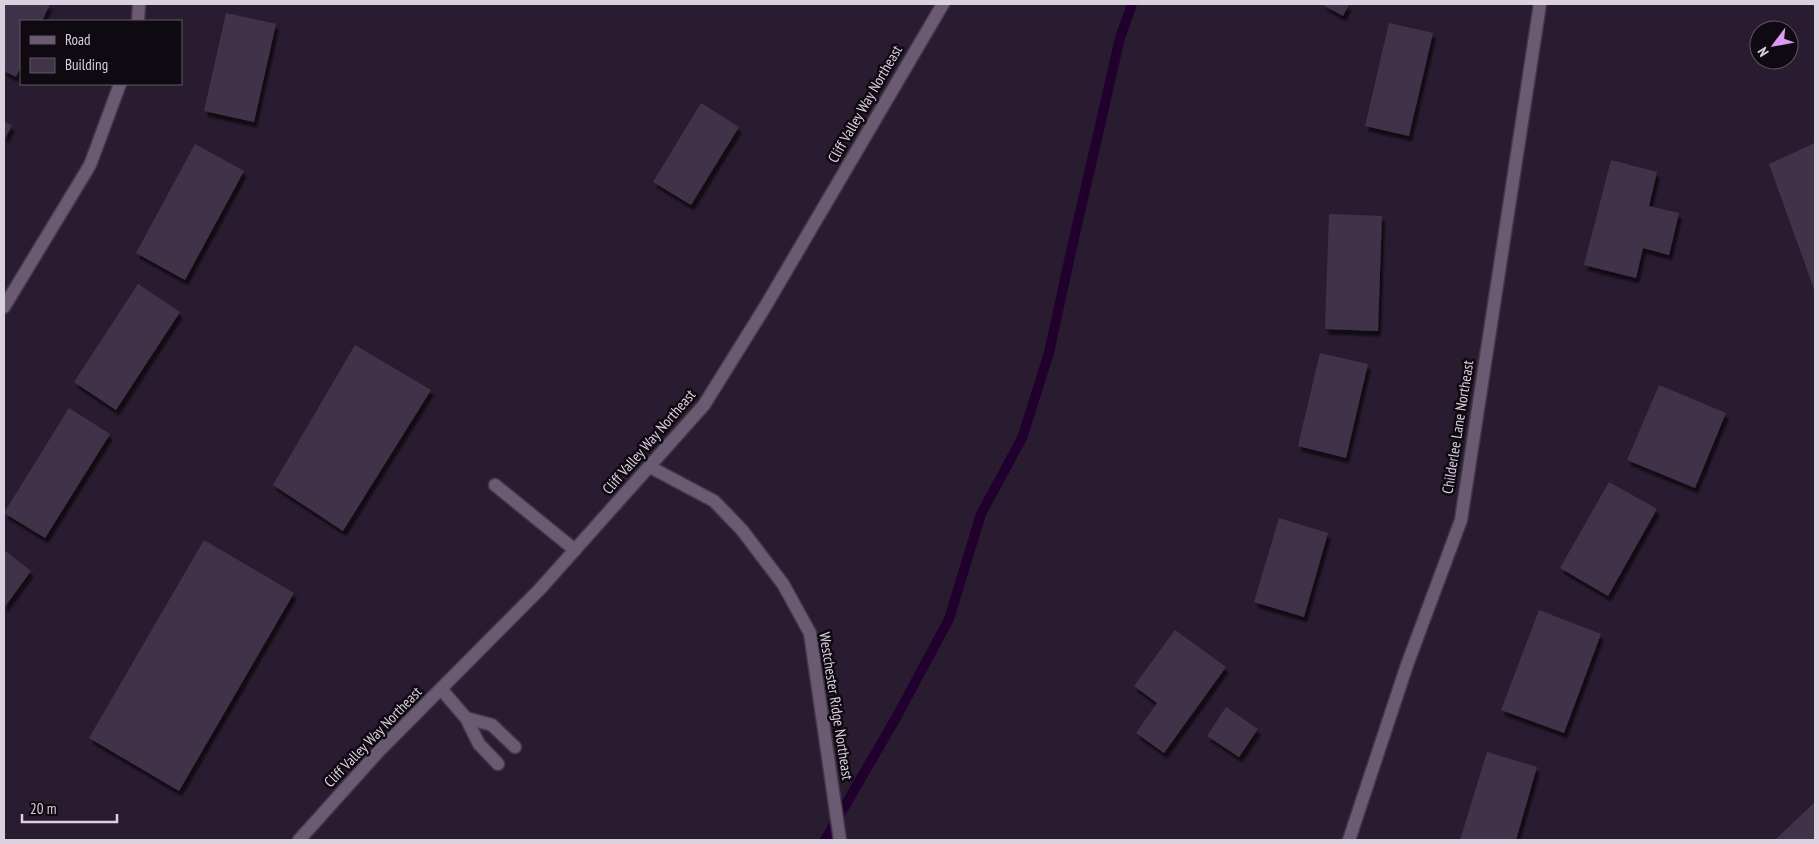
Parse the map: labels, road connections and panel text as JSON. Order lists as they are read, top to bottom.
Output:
{
  "streets": {
    "street": ["Cliff Valley Way Northeast", "Childerlee Lane Northeast", "Westchester Ridge Northeast"]
  },
  "crossings": [
    ["Cliff Valley Way Northeast", "Westchester Ridge Northeast"]
  ],
  "legend": ["Road", "Building"],
  "scale_bar": "20 m",
  "north": "bottom left"
}
